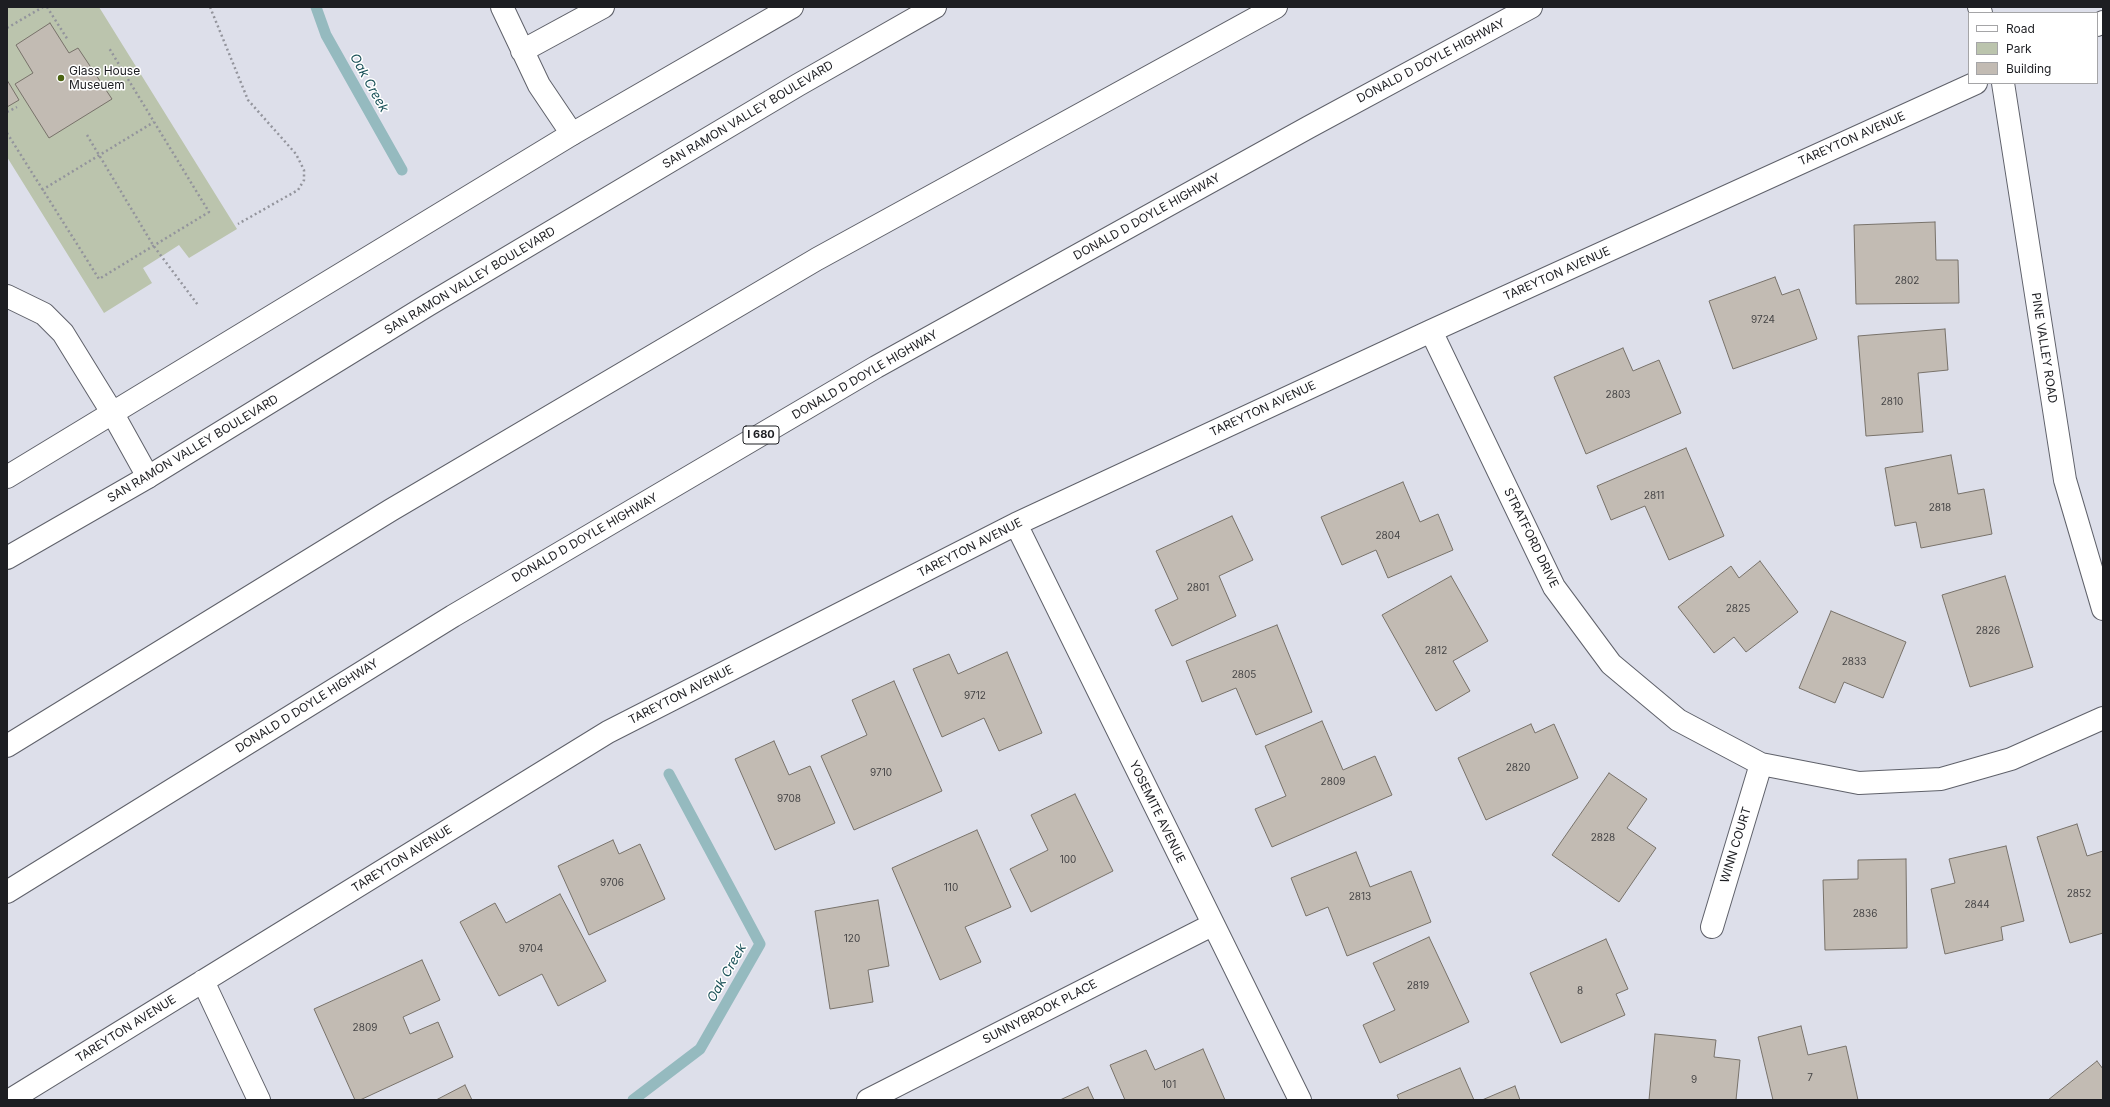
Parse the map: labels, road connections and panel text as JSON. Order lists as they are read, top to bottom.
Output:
{
  "streets": {
    "main road": [
      "DONALD D DOYLE HIGHWAY",
      "SAN RAMON VALLEY BOULEVARD",
      "TAREYTON AVENUE",
      "PINE VALLEY ROAD",
      "I 680",
      "STRATFORD DRIVE",
      "YOSEMITE AVENUE",
      "WINN COURT",
      "SUNNYBROOK PLACE"
    ]
  },
  "crossings": [
    ["TAREYTON AVENUE", "STRATFORD DRIVE"],
    ["TAREYTON AVENUE", "YOSEMITE AVENUE"],
    ["STRATFORD DRIVE", "WINN COURT"],
    ["YOSEMITE AVENUE", "SUNNYBROOK PLACE"]
  ],
  "water": ["Oak Creek"],
  "places": ["Glass House Museuem"],
  "house_numbers": [
    "2802",
    "9724",
    "2803",
    "2810",
    "2811",
    "2818",
    "2804",
    "2801",
    "2825",
    "2826",
    "2812",
    "2833",
    "2805",
    "9712",
    "2820",
    "9710",
    "2809",
    "9708",
    "2828",
    "100",
    "9706",
    "110",
    "2852",
    "2813",
    "2844",
    "2836",
    "120",
    "9704",
    "2819",
    "8",
    "2809",
    "7",
    "9",
    "101"
  ],
  "legend": ["Road", "Park", "Building"]
}
